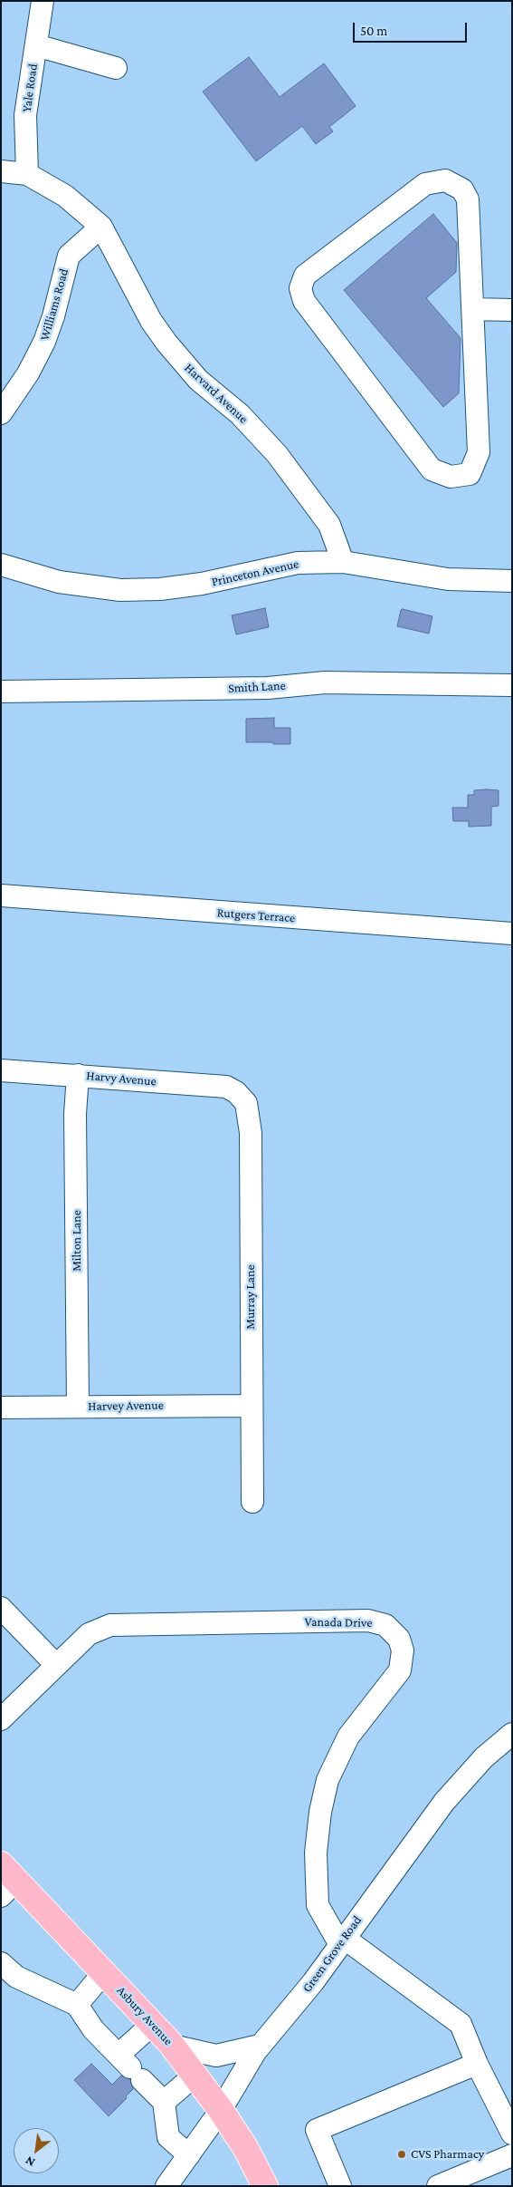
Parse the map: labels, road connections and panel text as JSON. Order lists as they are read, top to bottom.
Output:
{
  "streets": {
    "main road": ["Asbury Avenue"],
    "street": [
      "Yale Road",
      "Williams Road",
      "Harvard Avenue",
      "Princeton Avenue",
      "Smith Lane",
      "Rutgers Terrace",
      "Harvy Avenue",
      "Milton Lane",
      "Murray Lane",
      "Harvey Avenue",
      "Vanada Drive",
      "Green Grove Road"
    ]
  },
  "crossings": [
    ["Yale Road", "Harvard Avenue"],
    ["Williams Road", "Harvard Avenue"],
    ["Harvard Avenue", "Princeton Avenue"],
    ["Harvy Avenue", "Milton Lane"],
    ["Harvy Avenue", "Murray Lane"],
    ["Milton Lane", "Harvey Avenue"],
    ["Murray Lane", "Harvey Avenue"],
    ["Vanada Drive", "Green Grove Road"],
    ["Green Grove Road", "Asbury Avenue"]
  ],
  "places": ["CVS Pharmacy"],
  "scale_bar": "50 m",
  "north": "bottom left"
}
